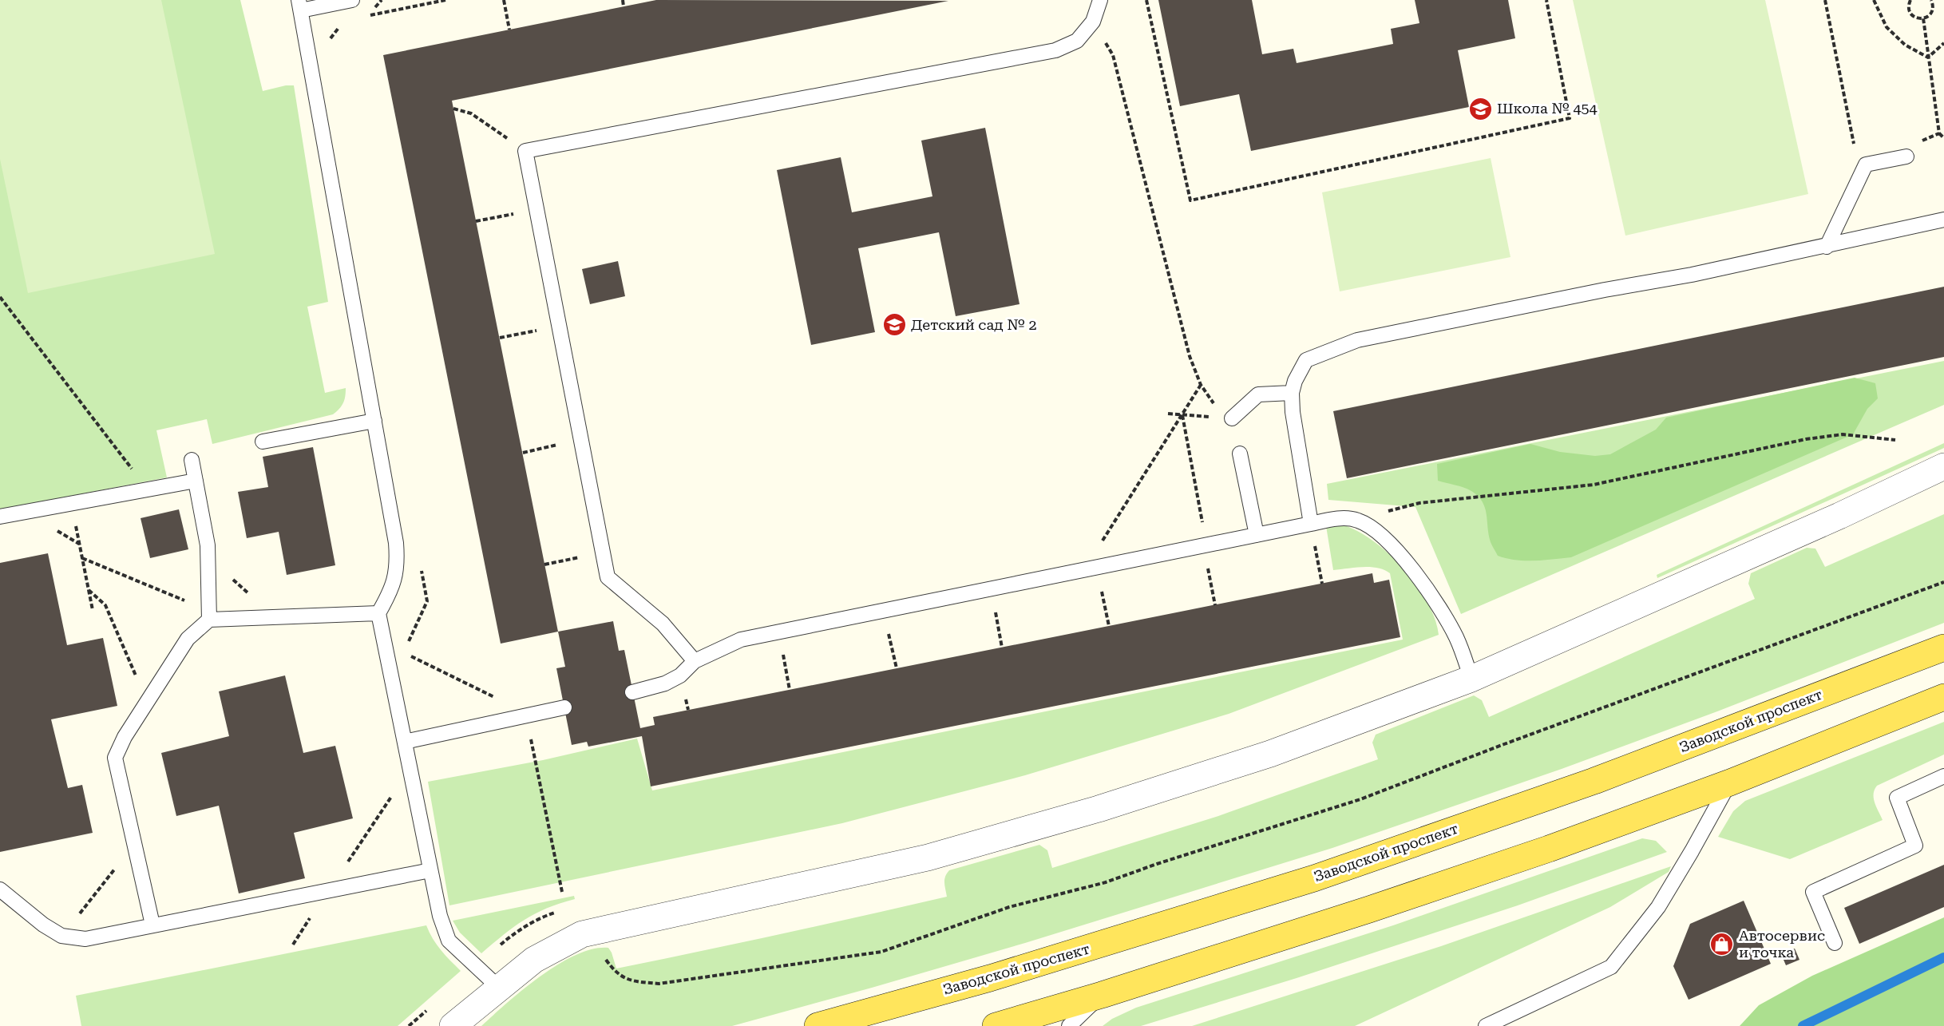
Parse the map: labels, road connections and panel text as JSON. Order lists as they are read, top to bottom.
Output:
{
  "streets": {
    "main road": ["Заводской проспект"]
  },
  "places": {
    "school or university": ["Школа № 454", "Детский сад № 2"],
    "shop": ["Автосервис и точка"]
  }
}
